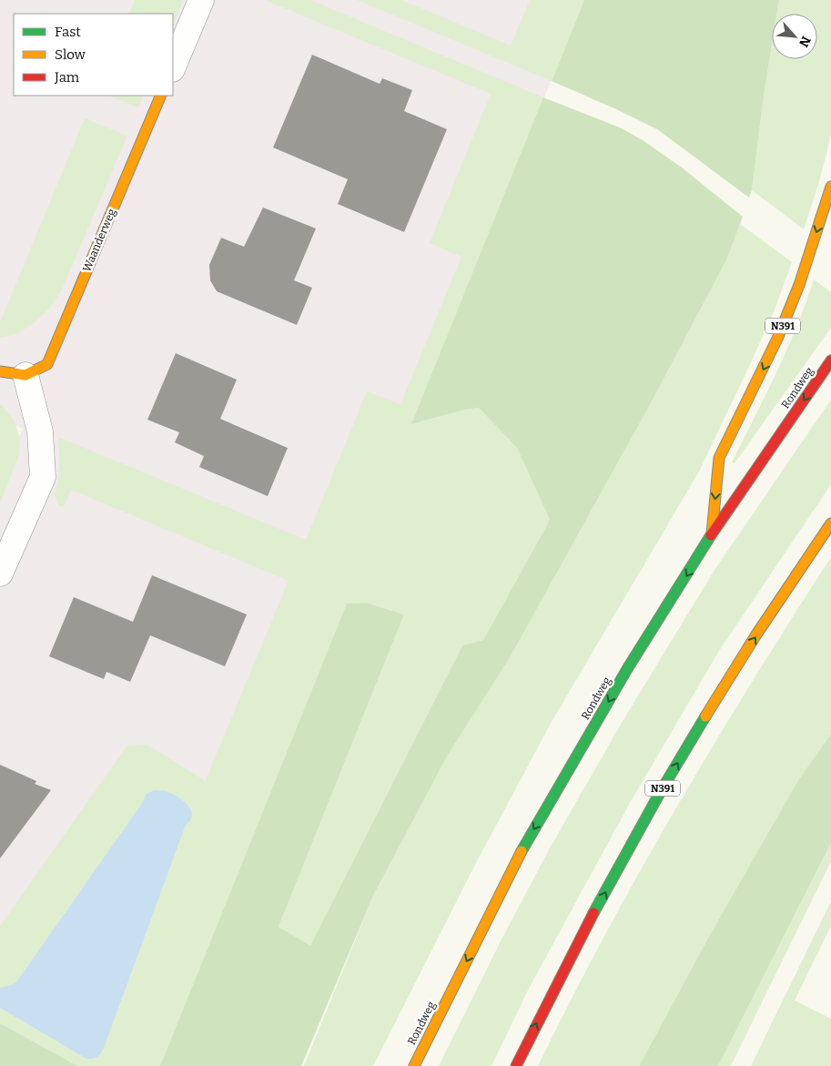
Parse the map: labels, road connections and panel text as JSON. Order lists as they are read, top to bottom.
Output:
{
  "streets": {
    "main road": ["Waanderweg", "N391", "Rondweg"]
  },
  "crossings": [
    ["N391", "Rondweg"]
  ],
  "legend": ["Fast", "Slow", "Jam"],
  "north": "bottom right"
}
